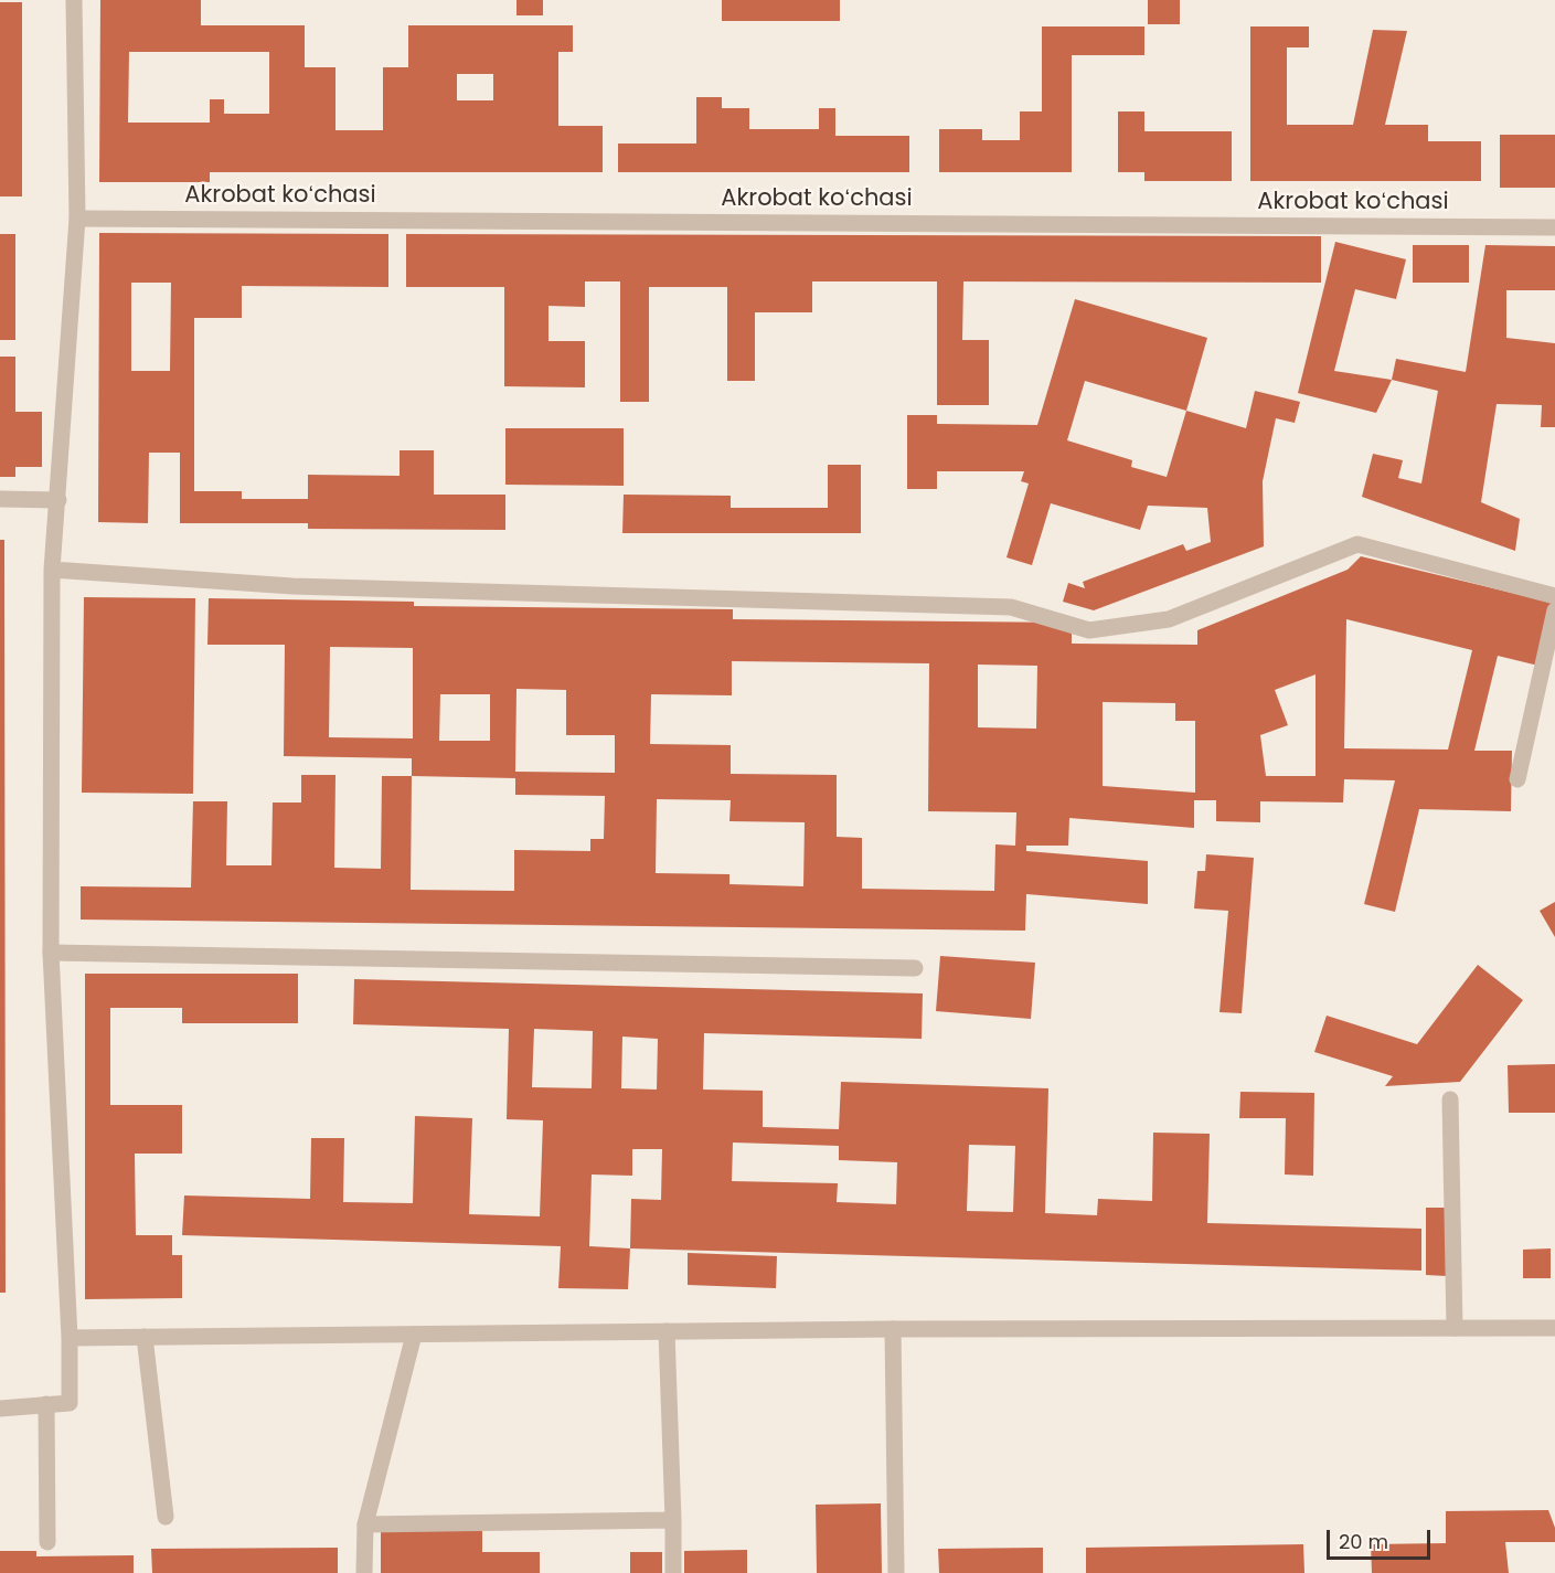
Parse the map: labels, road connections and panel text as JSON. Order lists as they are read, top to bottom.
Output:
{
  "streets": {
    "street": ["Akrobat koʻchasi"]
  },
  "scale_bar": "20 m"
}
